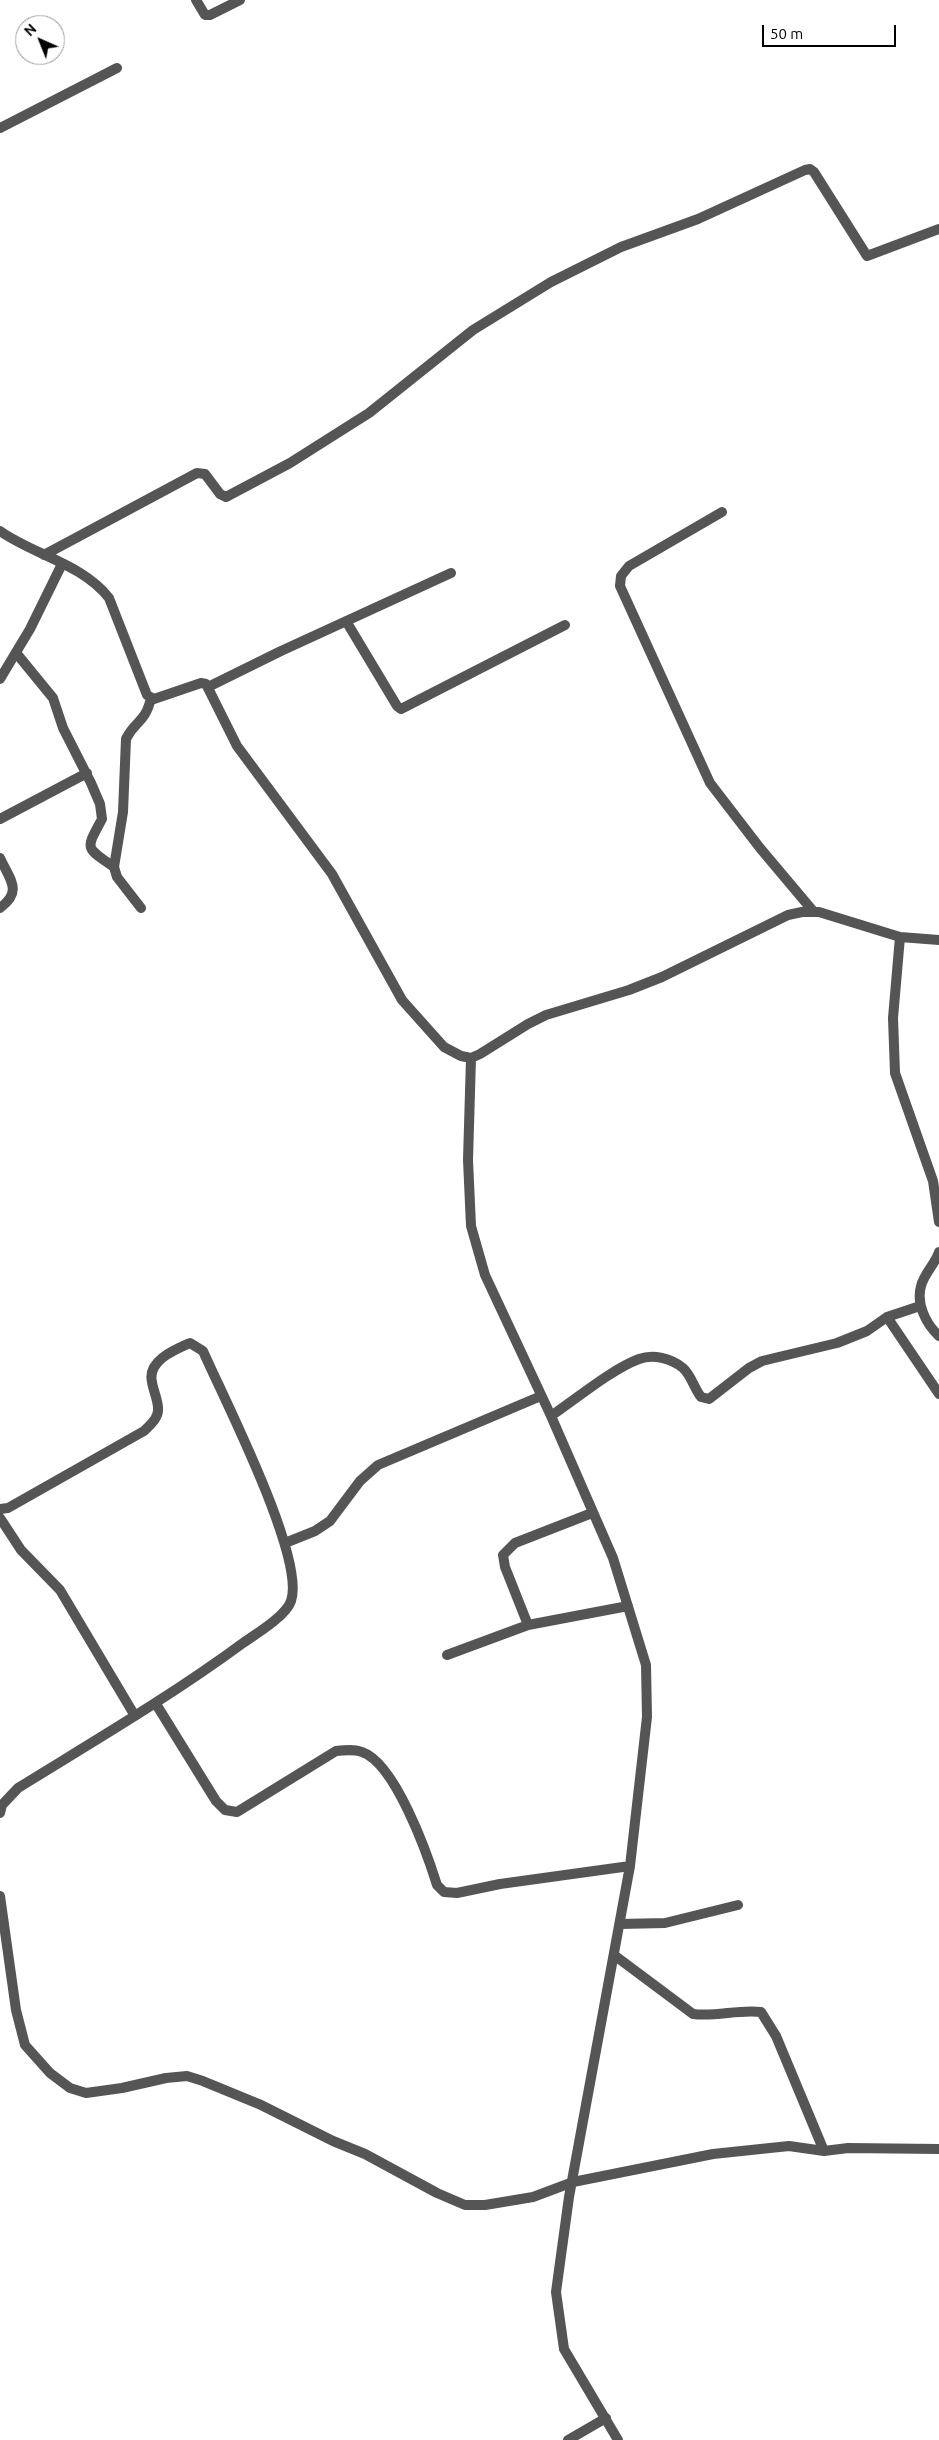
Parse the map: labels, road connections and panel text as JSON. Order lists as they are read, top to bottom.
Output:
{
  "scale_bar": "50 m",
  "north": "top left"
}
